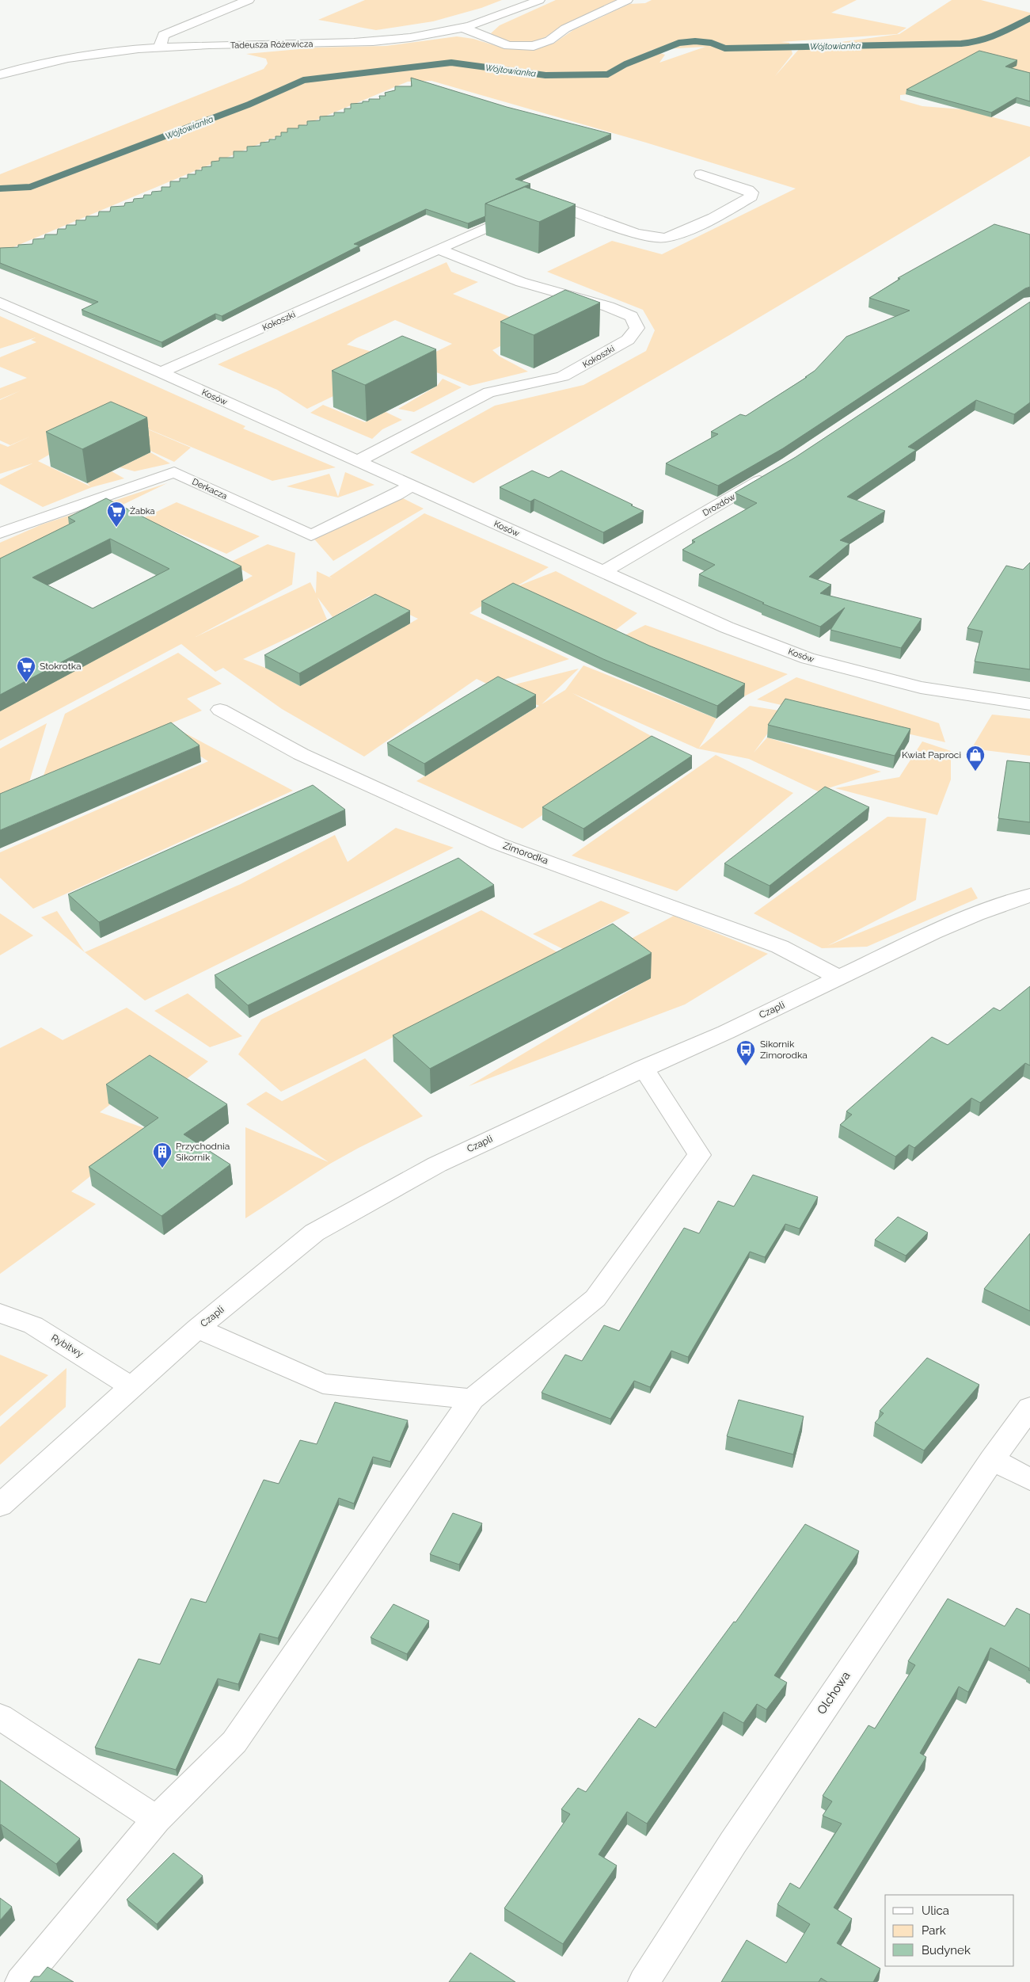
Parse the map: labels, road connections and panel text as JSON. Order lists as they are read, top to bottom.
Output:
{
  "streets": {
    "street": [
      "Tadeusza Różewicza",
      "Kokoszki",
      "Kosów",
      "Derkacza",
      "Drozdów",
      "Zimorodka",
      "Czapli",
      "Rybitwy",
      "Olchowa"
    ]
  },
  "crossings": [
    ["Kokoszki", "Kosów"],
    ["Kosów", "Derkacza"],
    ["Kosów", "Drozdów"],
    ["Zimorodka", "Czapli"],
    ["Czapli", "Rybitwy"]
  ],
  "water": ["Wójtowianka"],
  "places": {
    "supermarket": ["Żabka", "Stokrotka"],
    "shop": ["Kwiat Paproci"],
    "bus stop": ["Sikornik Zimorodka"],
    "building": ["Przychodnia Sikornik"]
  },
  "legend": ["Ulica", "Park", "Budynek"]
}
